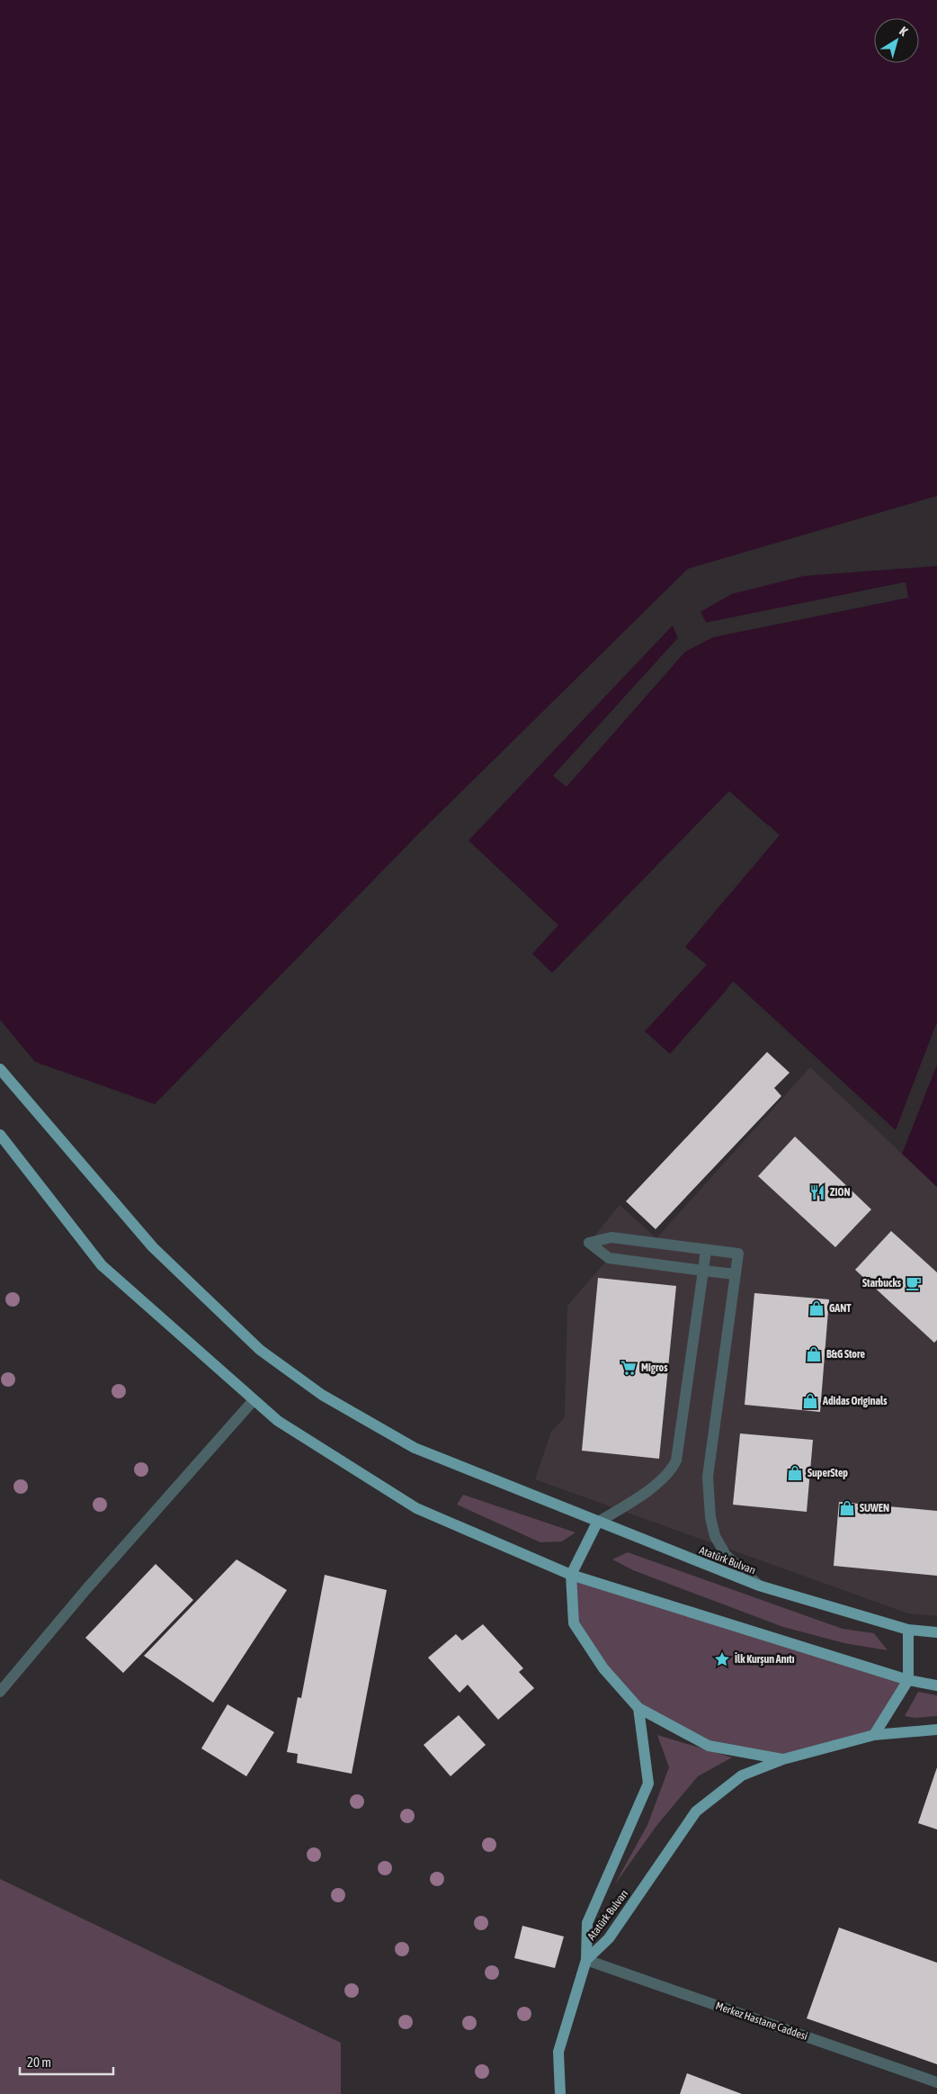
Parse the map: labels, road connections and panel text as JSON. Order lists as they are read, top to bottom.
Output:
{
  "streets": {
    "main road": ["Atatürk Bulvarı"],
    "street": ["Merkez Hastane Caddesi"]
  },
  "crossings": [
    ["Atatürk Bulvarı", "Merkez Hastane Caddesi"]
  ],
  "places": {
    "restaurant": ["ZION"],
    "cafe": ["Starbucks"],
    "shop": [
      "GANT",
      "B&G Store",
      "Adidas Originals",
      "SuperStep",
      "SUWEN"
    ],
    "supermarket": ["Migros"],
    "place": ["İlk Kurşun Anıtı"]
  },
  "scale_bar": "20 m",
  "north": "top right"
}
